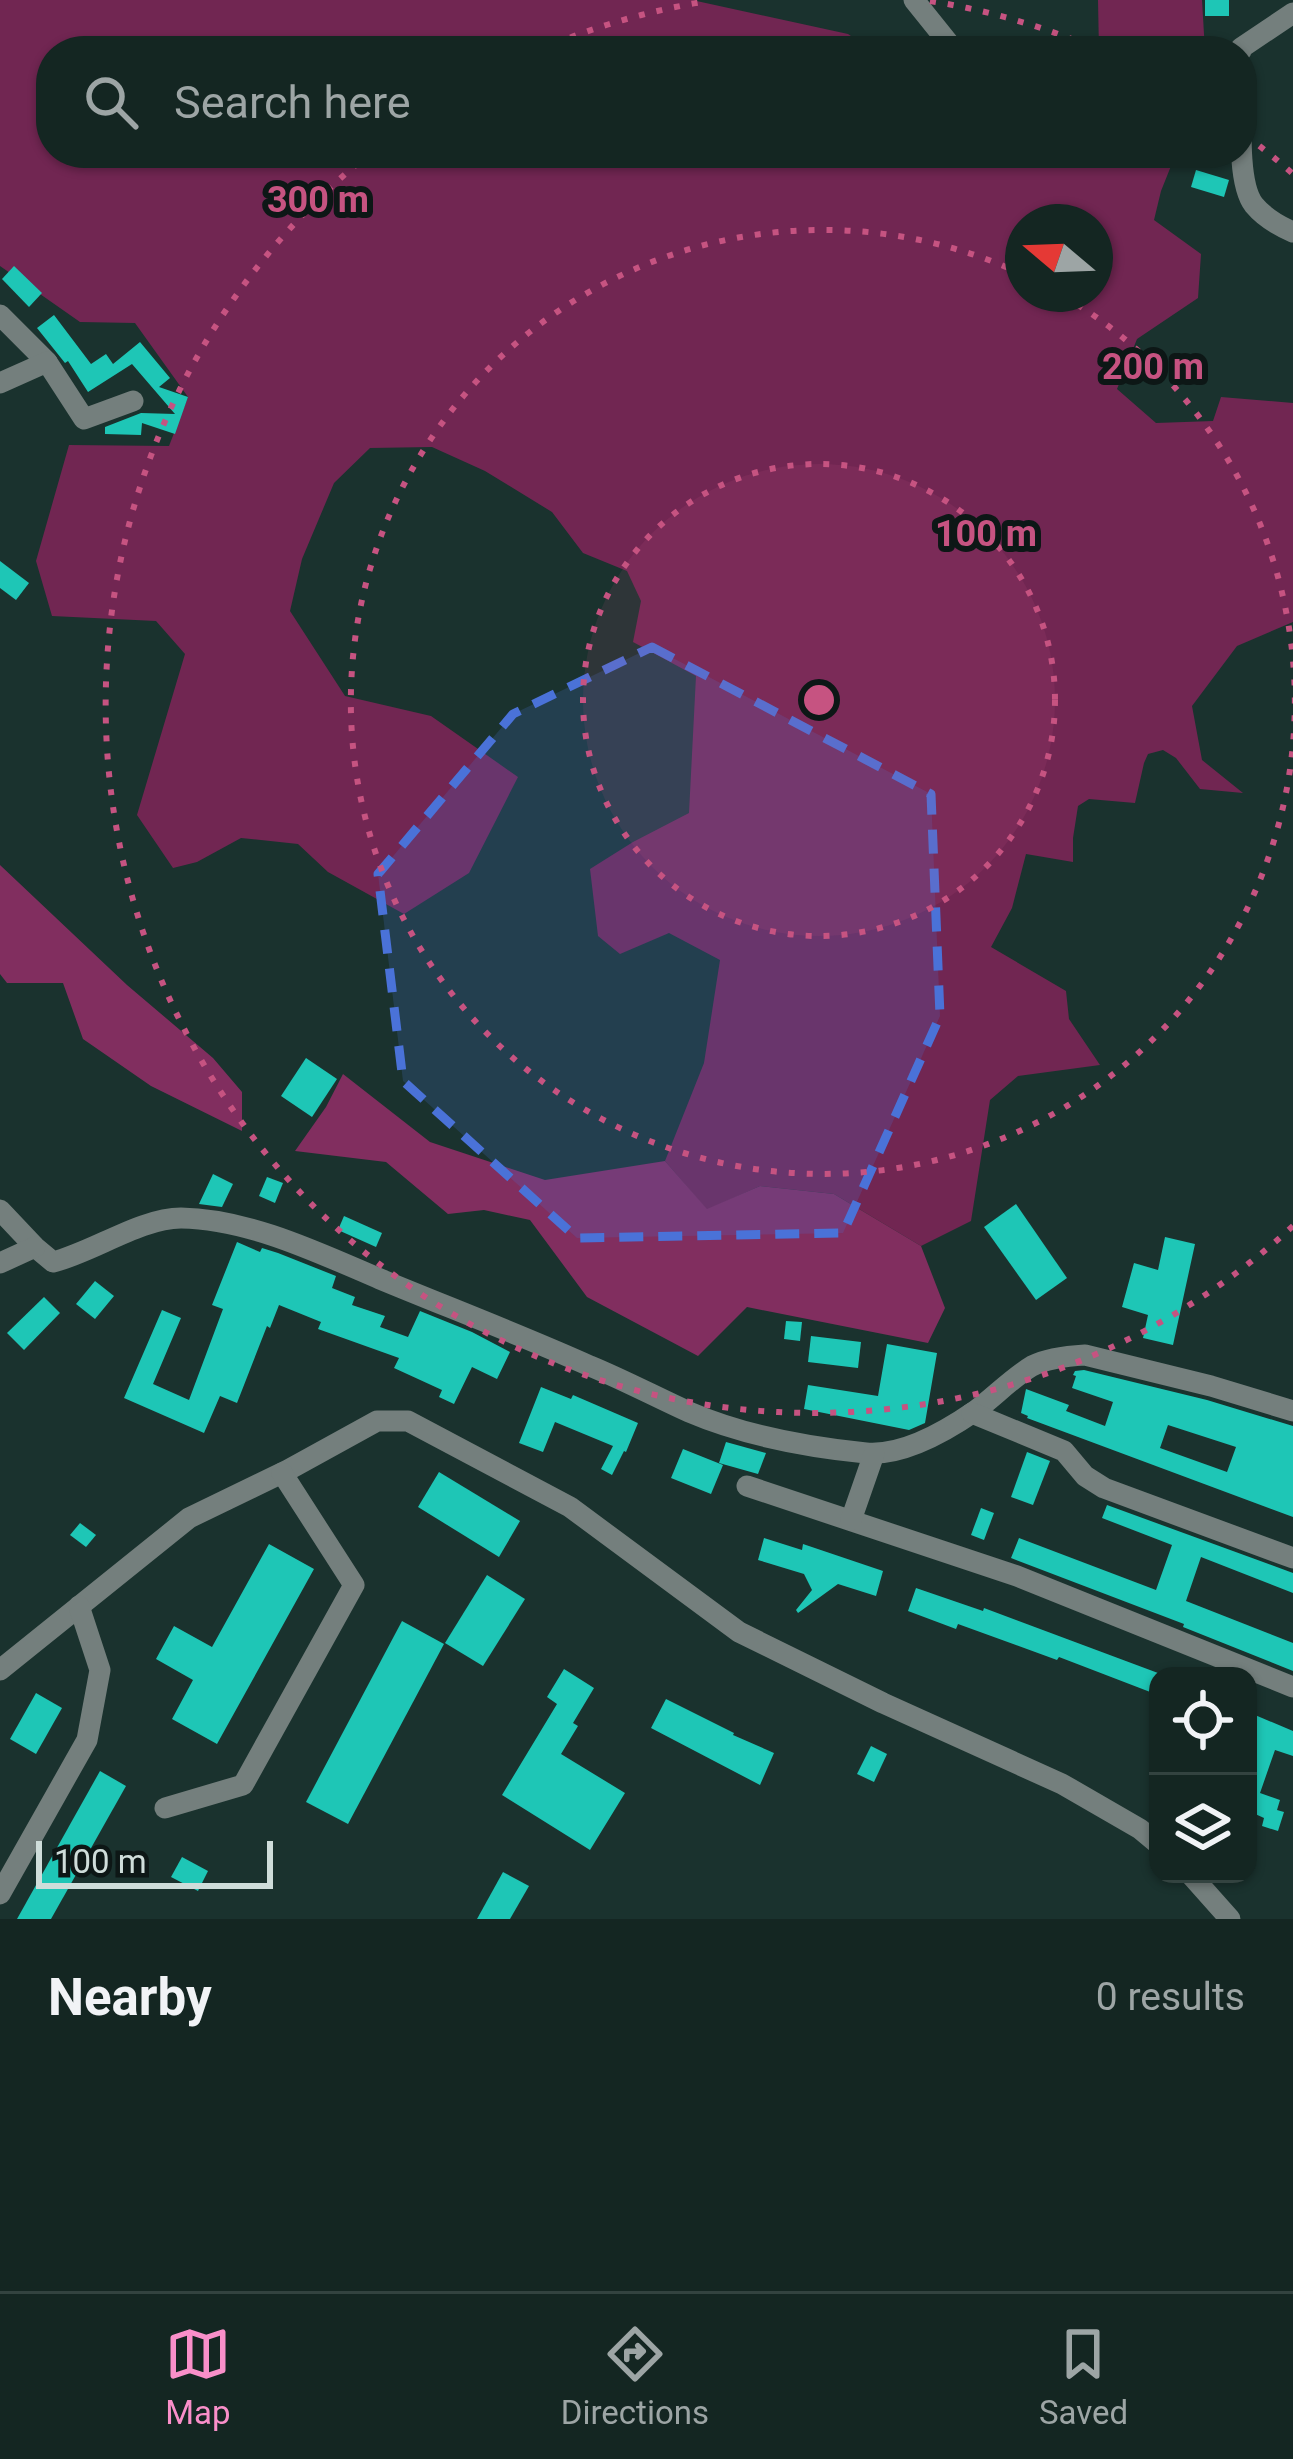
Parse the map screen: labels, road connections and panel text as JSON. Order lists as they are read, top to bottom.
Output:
{
  "scale_bar": "100 m",
  "north": "left",
  "page": {
    "search": "Search here",
    "scale": "100 m",
    "heading": ["Nearby", "0 results"],
    "nav": ["Map", "Directions", "Saved"]
  },
  "rings": ["300 m", "200 m", "100 m"]
}
